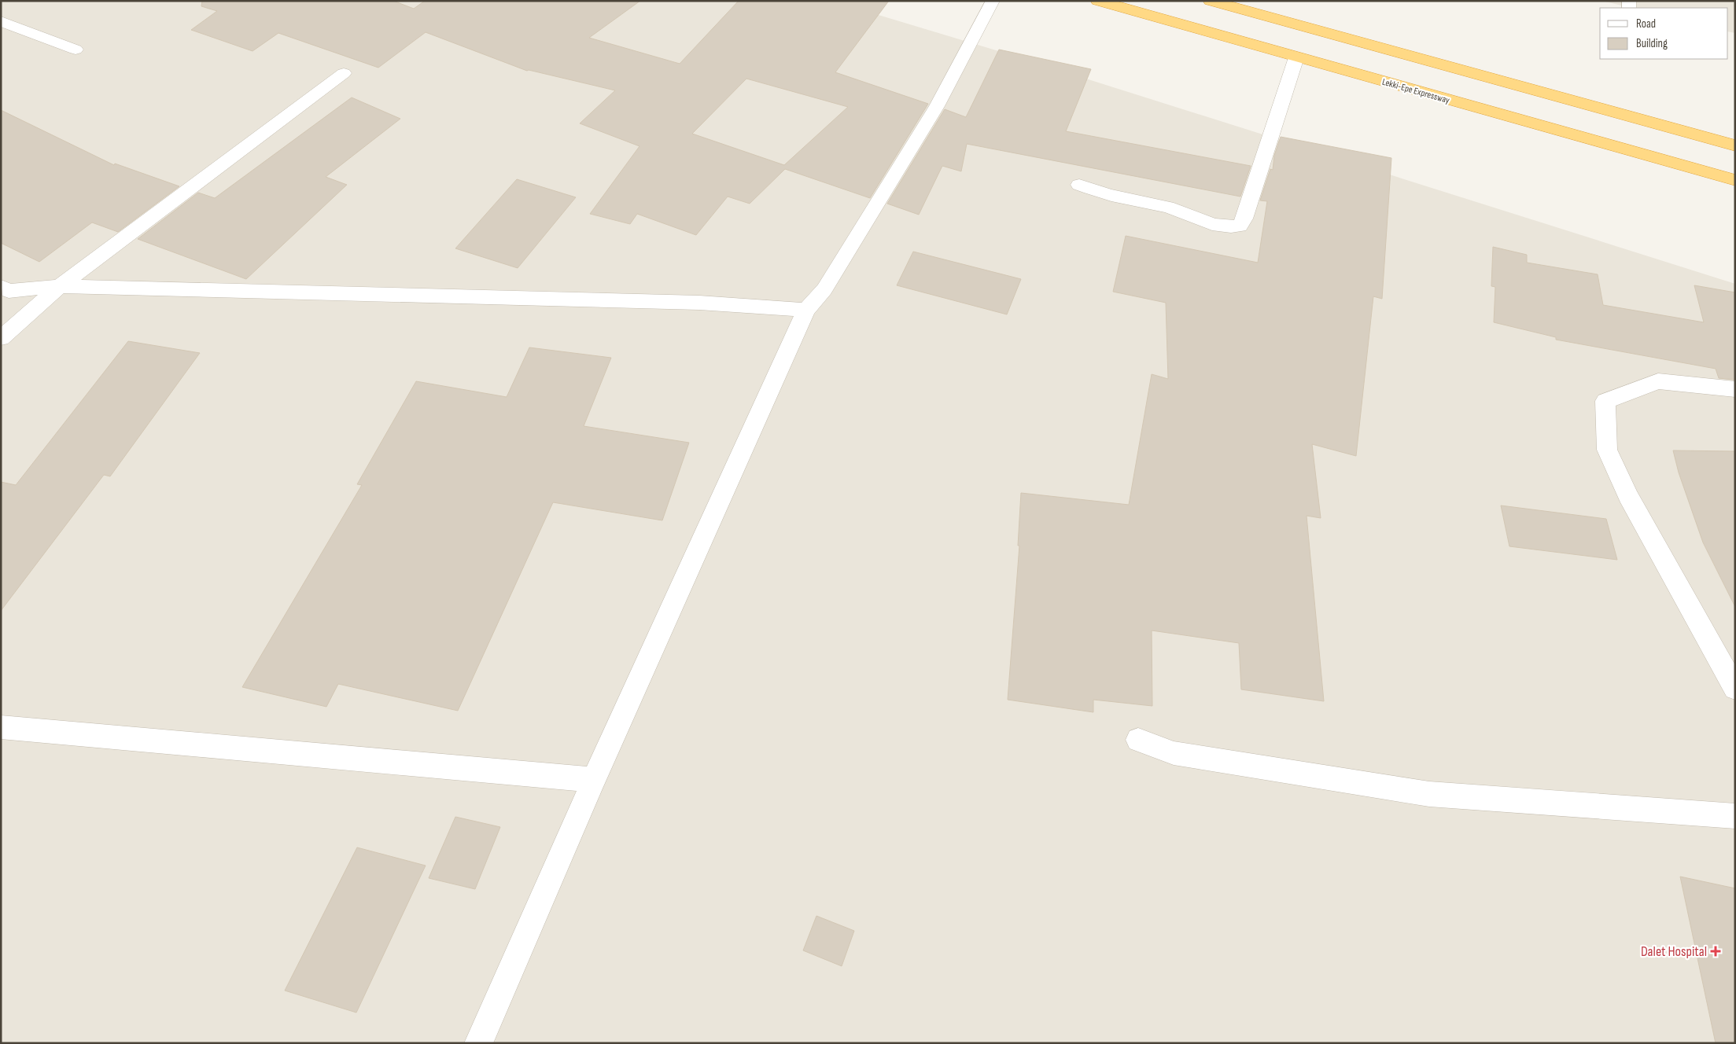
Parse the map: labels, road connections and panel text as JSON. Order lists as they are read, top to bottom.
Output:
{
  "streets": {
    "highway": ["Lekki-Epe Expressway"]
  },
  "places": {
    "health": ["Dalet Hospital"]
  },
  "legend": ["Road", "Building"]
}
